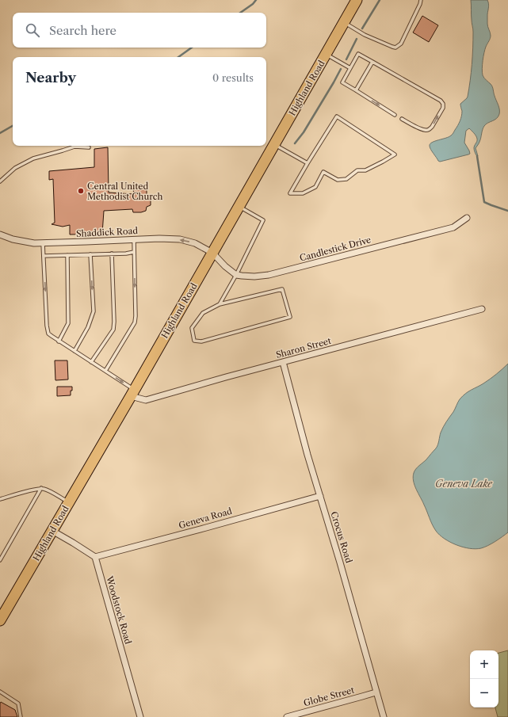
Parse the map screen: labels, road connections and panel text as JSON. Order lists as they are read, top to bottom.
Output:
{
  "streets": {
    "highway": ["Highland Road"],
    "street": [
      "Shaddick Road",
      "Candlestick Drive",
      "Sharon Street",
      "Geneva Road",
      "Crocus Road",
      "Woodstock Road",
      "Globe Street"
    ]
  },
  "crossings": [
    ["Highland Road", "Shaddick Road"],
    ["Highland Road", "Sharon Street"],
    ["Sharon Street", "Crocus Road"],
    ["Geneva Road", "Crocus Road"],
    ["Geneva Road", "Woodstock Road"],
    ["Crocus Road", "Globe Street"]
  ],
  "one_way": ["Shaddick Road"],
  "water": ["Geneva Lake"],
  "places": ["Central United Methodist Church"],
  "page": {
    "search": "Search here",
    "heading": ["Nearby", "0 results"],
    "map_buttons": ["+", "−"]
  }
}
